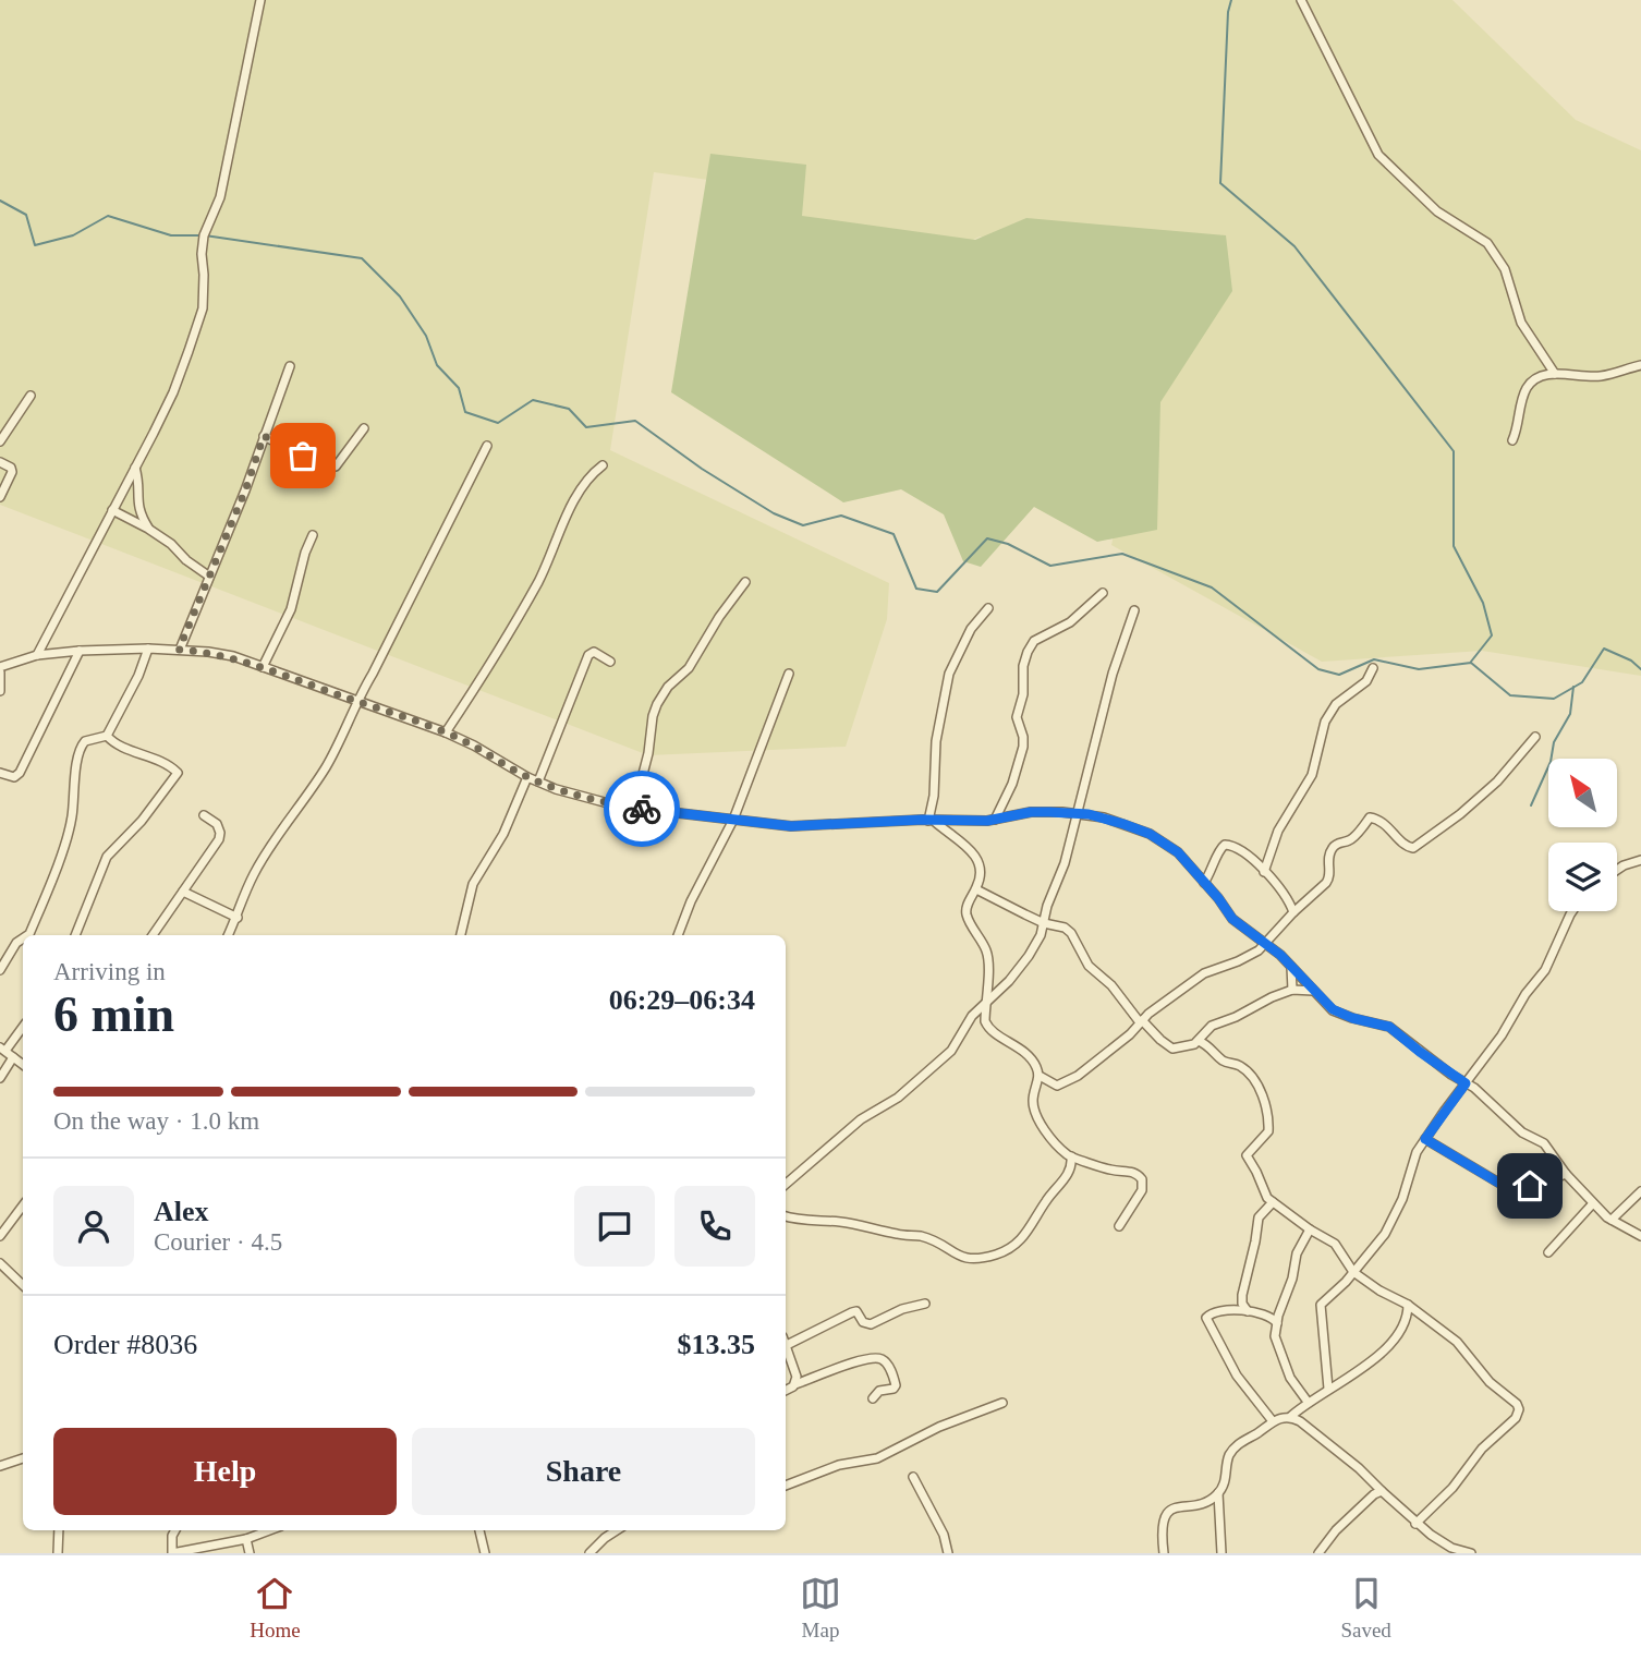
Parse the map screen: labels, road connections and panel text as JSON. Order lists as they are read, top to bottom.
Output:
{
  "north": "top left",
  "page": {
    "heading": ["6 min", "Arriving in", "06:29–06:34"],
    "panel": [
      "Alex",
      "Courier · 4.5",
      "Order #8036",
      "$13.35"
    ],
    "bar": "On the way · 1.0 km",
    "buttons": ["Help", "Share"],
    "tabs": ["Home", "Map", "Saved"]
  }
}
